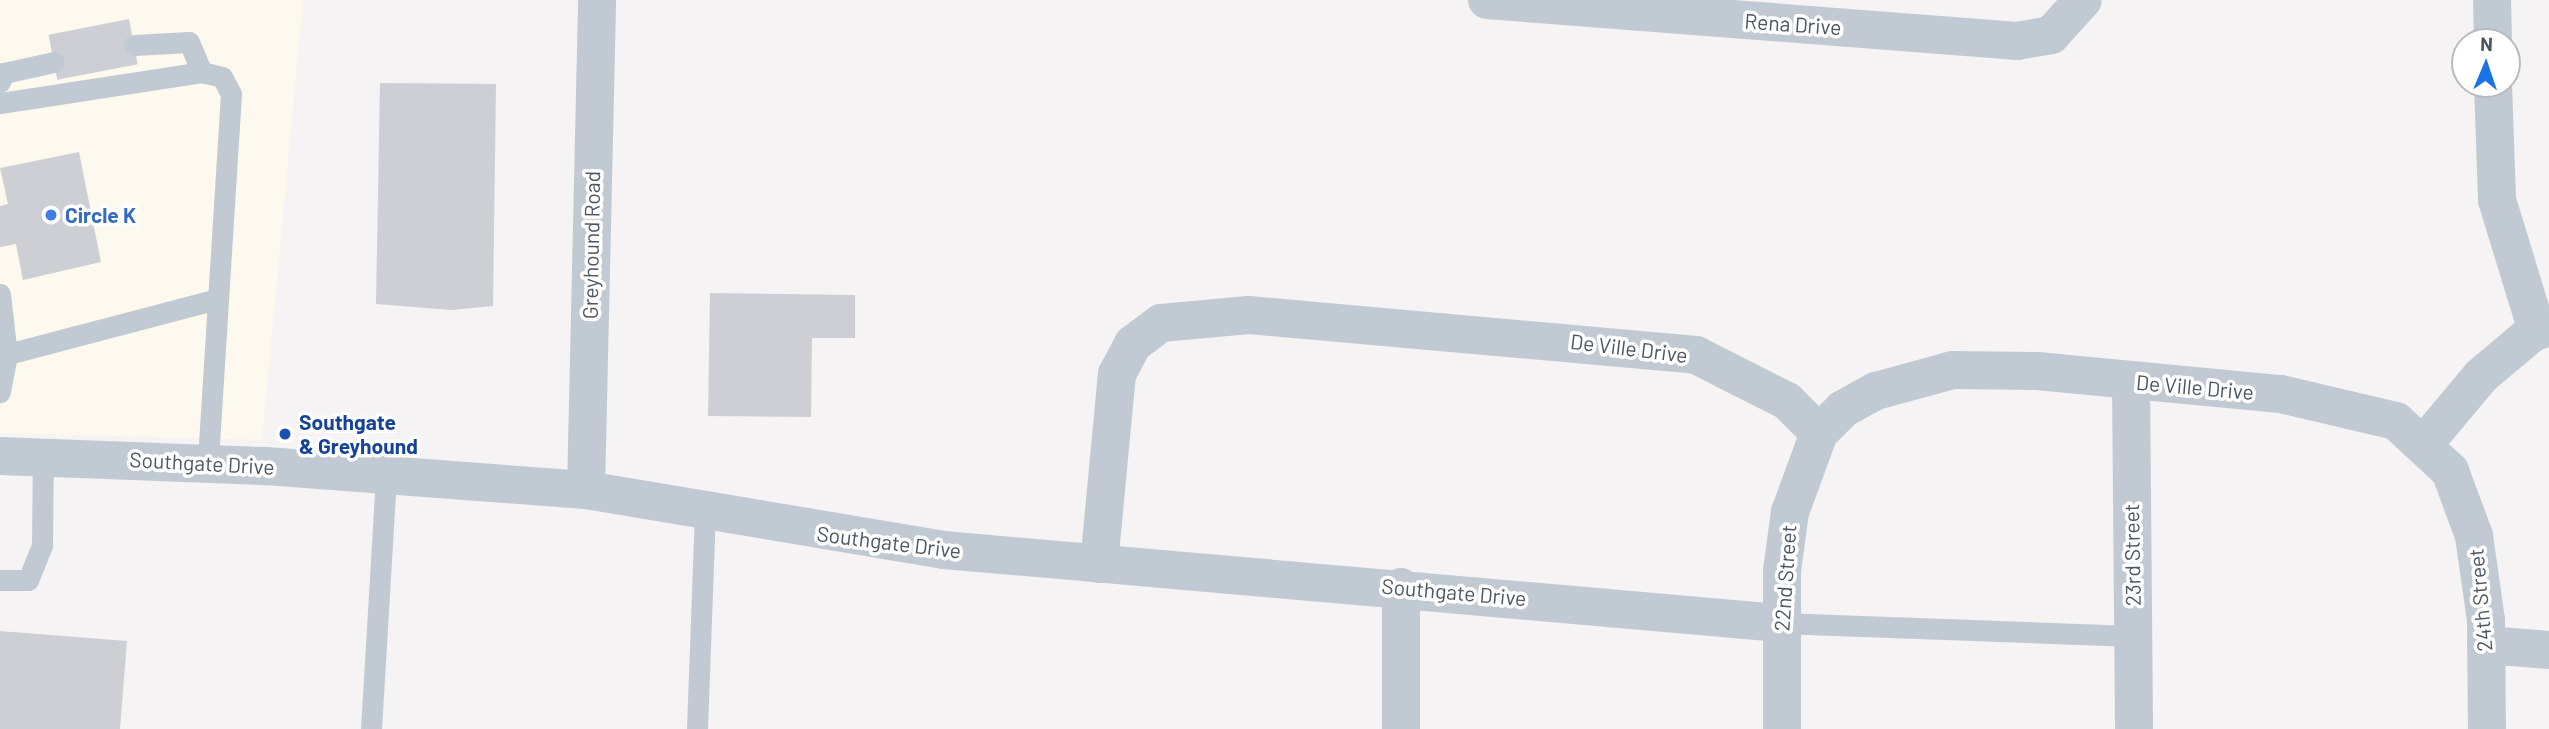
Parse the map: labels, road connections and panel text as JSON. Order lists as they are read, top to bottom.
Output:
{
  "streets": {
    "street": [
      "Rena Drive",
      "Greyhound Road",
      "De Ville Drive",
      "Southgate Drive",
      "23rd Street",
      "22nd Street",
      "24th Street"
    ]
  },
  "crossings": [
    ["Greyhound Road", "Southgate Drive"],
    ["De Ville Drive", "Southgate Drive"],
    ["De Ville Drive", "23rd Street"],
    ["De Ville Drive", "22nd Street"],
    ["De Ville Drive", "24th Street"],
    ["Southgate Drive", "22nd Street"]
  ],
  "places": ["Circle K", "Southgate & Greyhound"],
  "north": "top"
}
